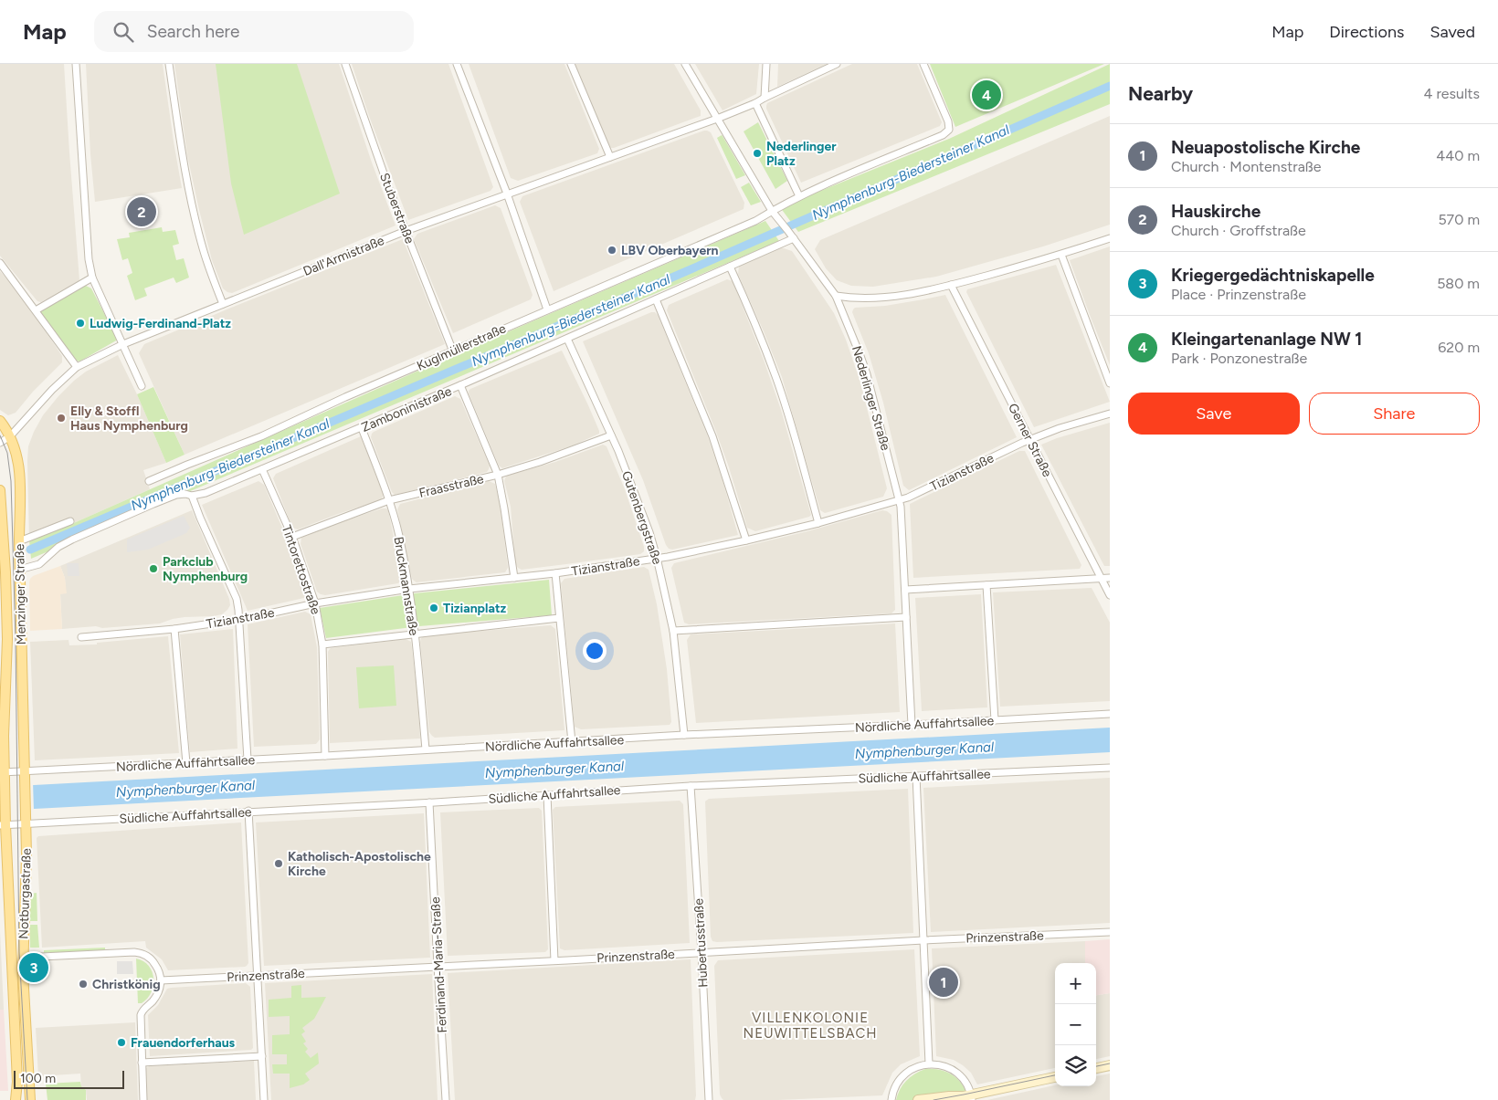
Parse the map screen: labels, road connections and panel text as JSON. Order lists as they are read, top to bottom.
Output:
{
  "streets": {
    "main road": ["Menzinger Straße", "Notburgastraße"],
    "street": [
      "Stuberstraße",
      "Dall'Armistraße",
      "Kuglmüllerstraße",
      "Nederlinger Straße",
      "Zamboninistraße",
      "Gerner Straße",
      "Tizianstraße",
      "Fraasstraße",
      "Gutenbergstraße",
      "Tintorettostraße",
      "Bruckmannstraße",
      "Nördliche Auffahrtsallee",
      "Südliche Auffahrtsallee",
      "Prinzenstraße",
      "Hubertusstraße",
      "Ferdinand-Maria-Straße"
    ]
  },
  "crossings": [
    ["Stuberstraße", "Dall'Armistraße"],
    ["Stuberstraße", "Kuglmüllerstraße"],
    ["Dall'Armistraße", "Nederlinger Straße"],
    ["Dall'Armistraße", "Menzinger Straße"],
    ["Kuglmüllerstraße", "Nederlinger Straße"],
    ["Nederlinger Straße", "Zamboninistraße"],
    ["Nederlinger Straße", "Tizianstraße"],
    ["Nederlinger Straße", "Nördliche Auffahrtsallee"],
    ["Zamboninistraße", "Gutenbergstraße"],
    ["Zamboninistraße", "Tintorettostraße"],
    ["Zamboninistraße", "Bruckmannstraße"],
    ["Zamboninistraße", "Menzinger Straße"],
    ["Gerner Straße", "Tizianstraße"],
    ["Tizianstraße", "Gutenbergstraße"],
    ["Tizianstraße", "Tintorettostraße"],
    ["Tizianstraße", "Bruckmannstraße"],
    ["Fraasstraße", "Gutenbergstraße"],
    ["Fraasstraße", "Tintorettostraße"],
    ["Fraasstraße", "Bruckmannstraße"],
    ["Gutenbergstraße", "Nördliche Auffahrtsallee"],
    ["Tintorettostraße", "Nördliche Auffahrtsallee"],
    ["Bruckmannstraße", "Nördliche Auffahrtsallee"],
    ["Menzinger Straße", "Nördliche Auffahrtsallee"],
    ["Menzinger Straße", "Notburgastraße"],
    ["Südliche Auffahrtsallee", "Notburgastraße"],
    ["Südliche Auffahrtsallee", "Hubertusstraße"],
    ["Südliche Auffahrtsallee", "Ferdinand-Maria-Straße"],
    ["Prinzenstraße", "Hubertusstraße"],
    ["Prinzenstraße", "Ferdinand-Maria-Straße"]
  ],
  "districts": ["VILLENKOLONIE NEUWITTELSBACH"],
  "water": ["Nymphenburg-Biedersteiner Kanal", "Nymphenburger Kanal"],
  "places": [
    "Nederlinger Platz",
    "LBV Oberbayern",
    "Ludwig-Ferdinand-Platz",
    "Elly & Stoffl Haus Nymphenburg",
    "Parkclub Nymphenburg",
    "Tizianplatz",
    "Katholisch-Apostolische Kirche",
    "Christkönig",
    "Frauendorferhaus"
  ],
  "scale_bar": "100 m",
  "page": {
    "header": "Map",
    "search": "Search here",
    "nav": ["Map", "Directions", "Saved"],
    "heading": ["Nearby", "4 results"],
    "pins": [
      "4",
      "2",
      "3",
      "1"
    ],
    "list": [
      {
        "mark": "1",
        "name": "Neuapostolische Kirche",
        "note": "Church · Montenstraße",
        "value": "440 m"
      },
      {
        "mark": "2",
        "name": "Hauskirche",
        "note": "Church · Groffstraße",
        "value": "570 m"
      },
      {
        "mark": "3",
        "name": "Kriegergedächtniskapelle",
        "note": "Place · Prinzenstraße",
        "value": "580 m"
      },
      {
        "mark": "4",
        "name": "Kleingartenanlage NW 1",
        "note": "Park · Ponzonestraße",
        "value": "620 m"
      }
    ],
    "buttons": ["Save", "Share"],
    "map_buttons": ["+", "−"],
    "scale": "100 m"
  }
}
